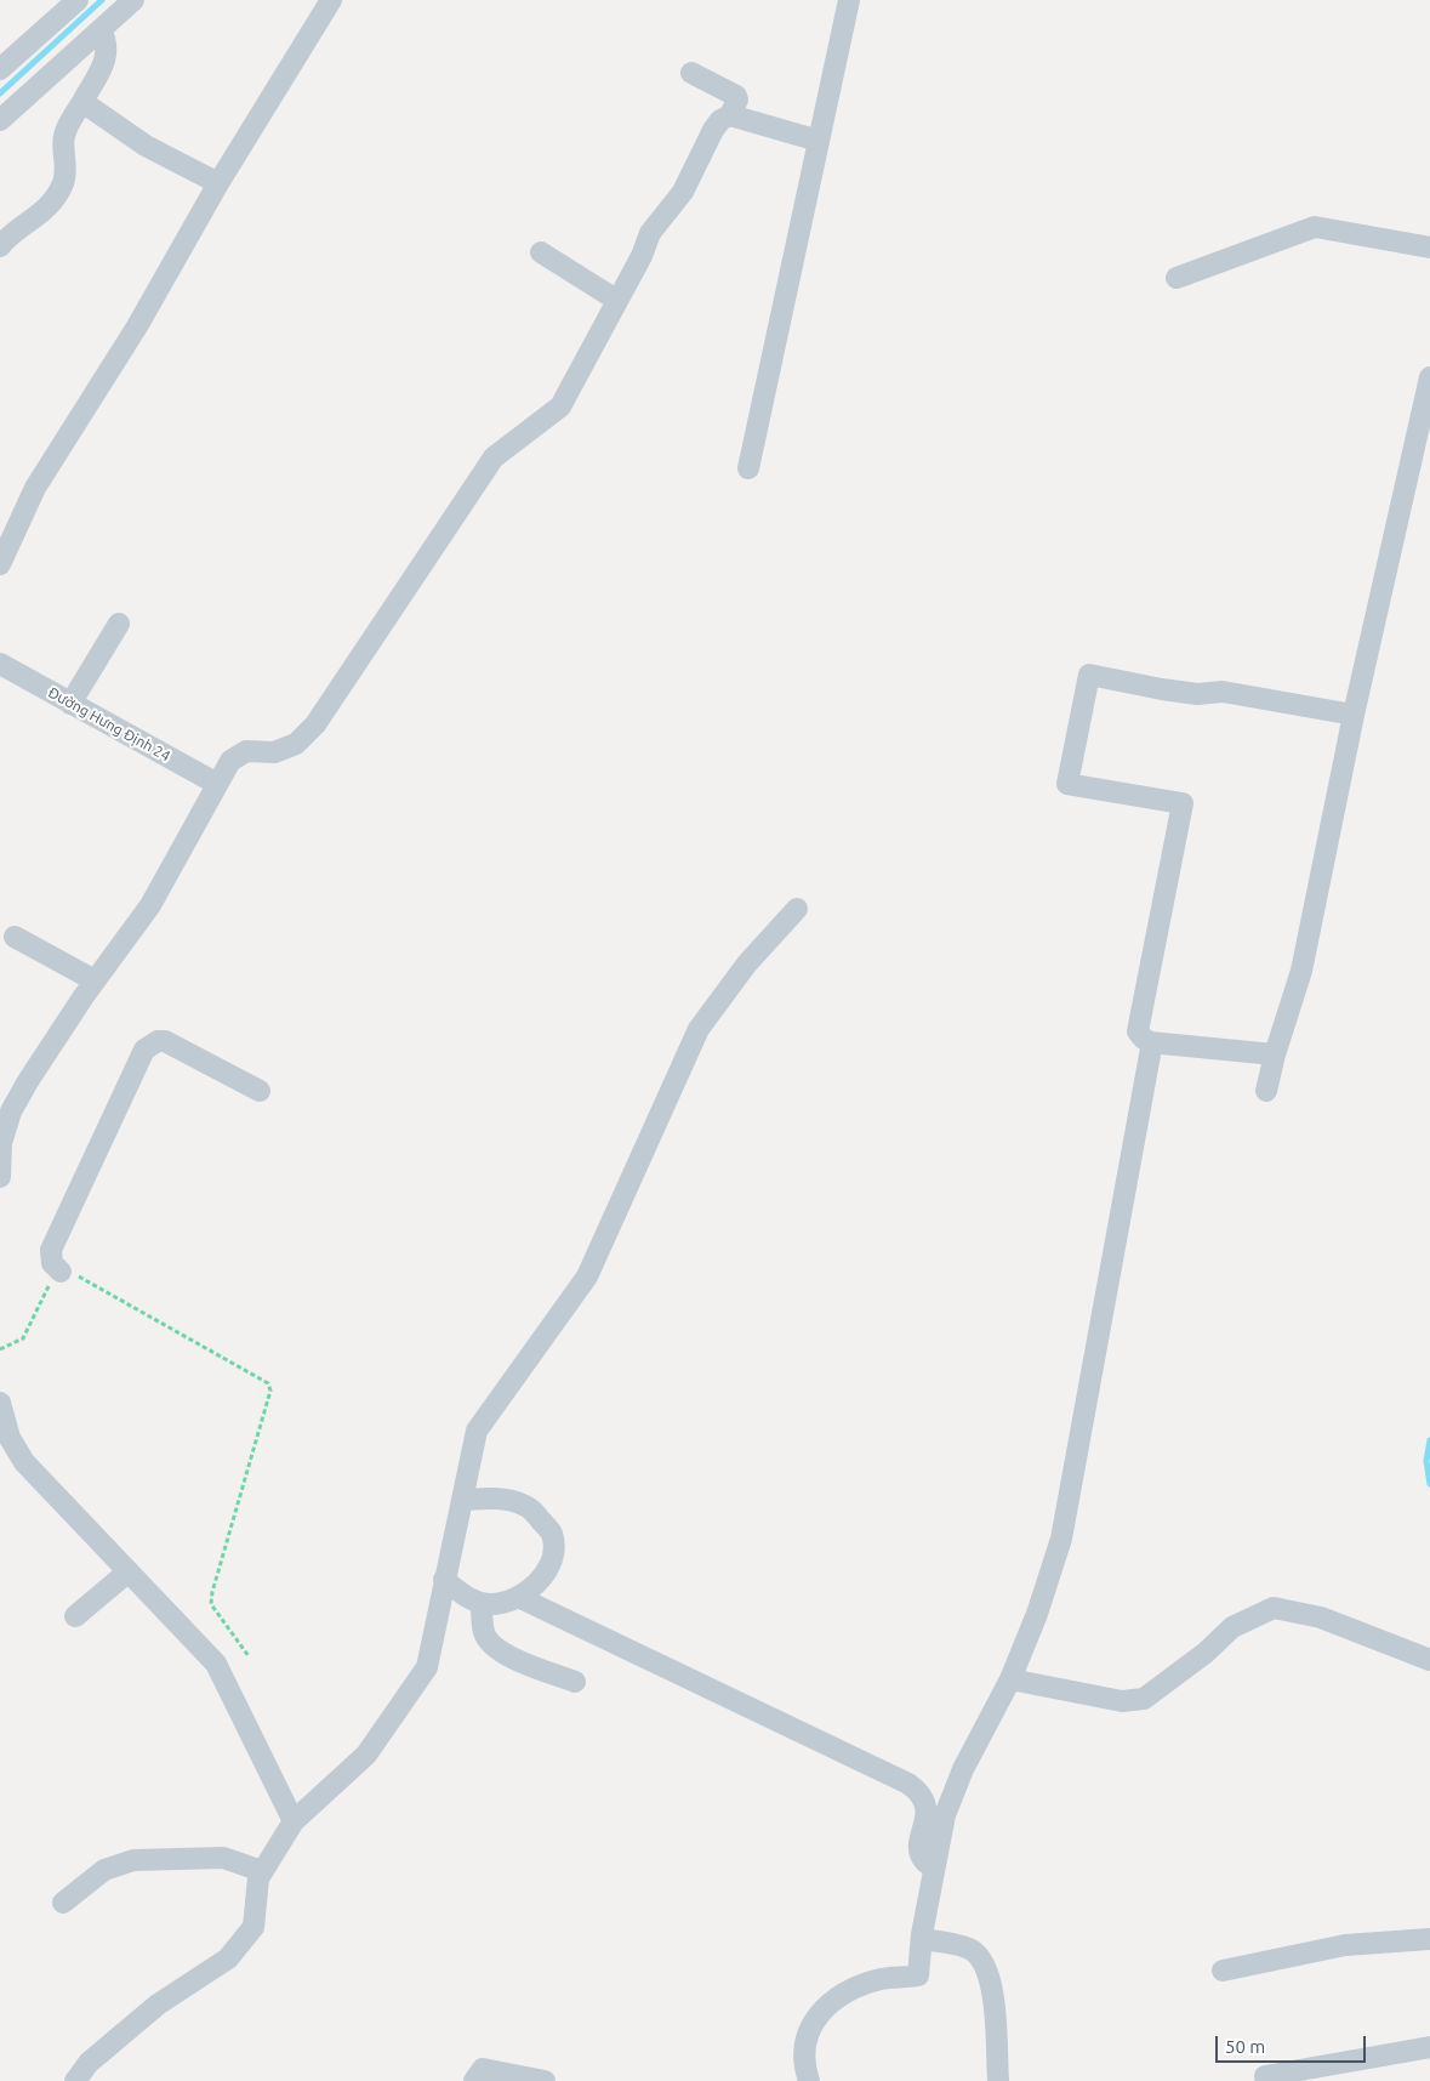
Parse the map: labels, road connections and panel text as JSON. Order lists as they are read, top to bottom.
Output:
{
  "streets": {
    "street": ["Đường Hưng Định 24"]
  },
  "scale_bar": "50 m"
}
